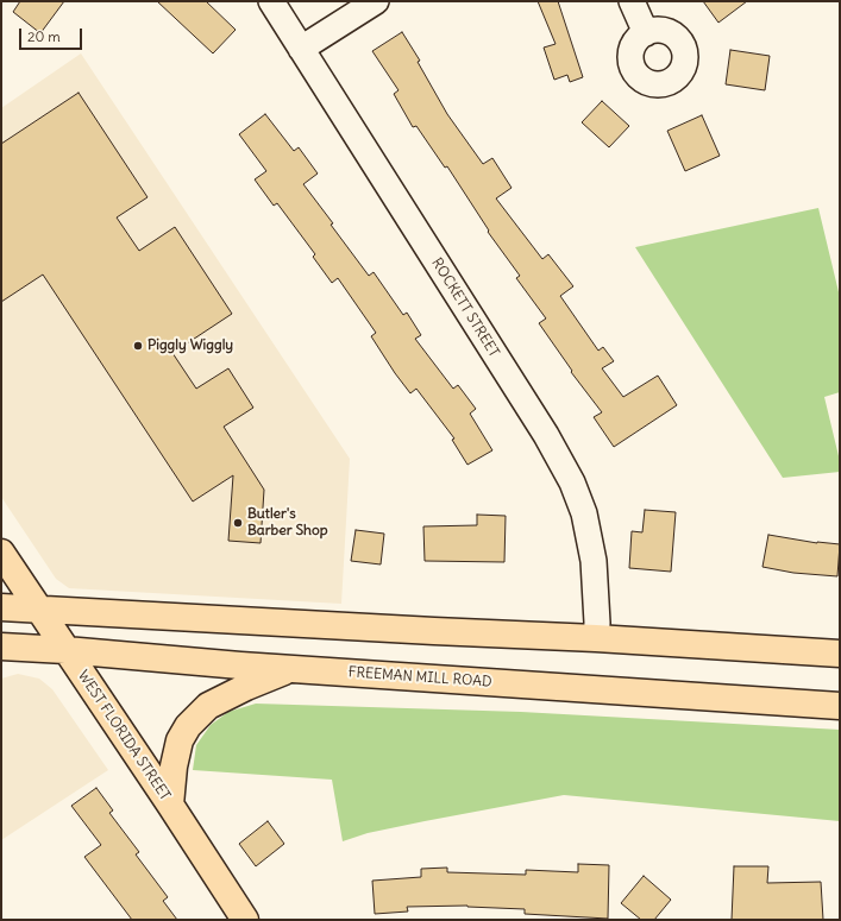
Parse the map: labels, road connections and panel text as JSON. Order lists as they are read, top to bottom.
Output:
{
  "streets": {
    "main road": ["FREEMAN MILL ROAD", "WEST FLORIDA STREET"],
    "street": ["ROCKETT STREET"]
  },
  "crossings": [
    ["FREEMAN MILL ROAD", "WEST FLORIDA STREET"]
  ],
  "places": ["Piggly Wiggly", "Butler's Barber Shop"],
  "scale_bar": "20 m"
}
